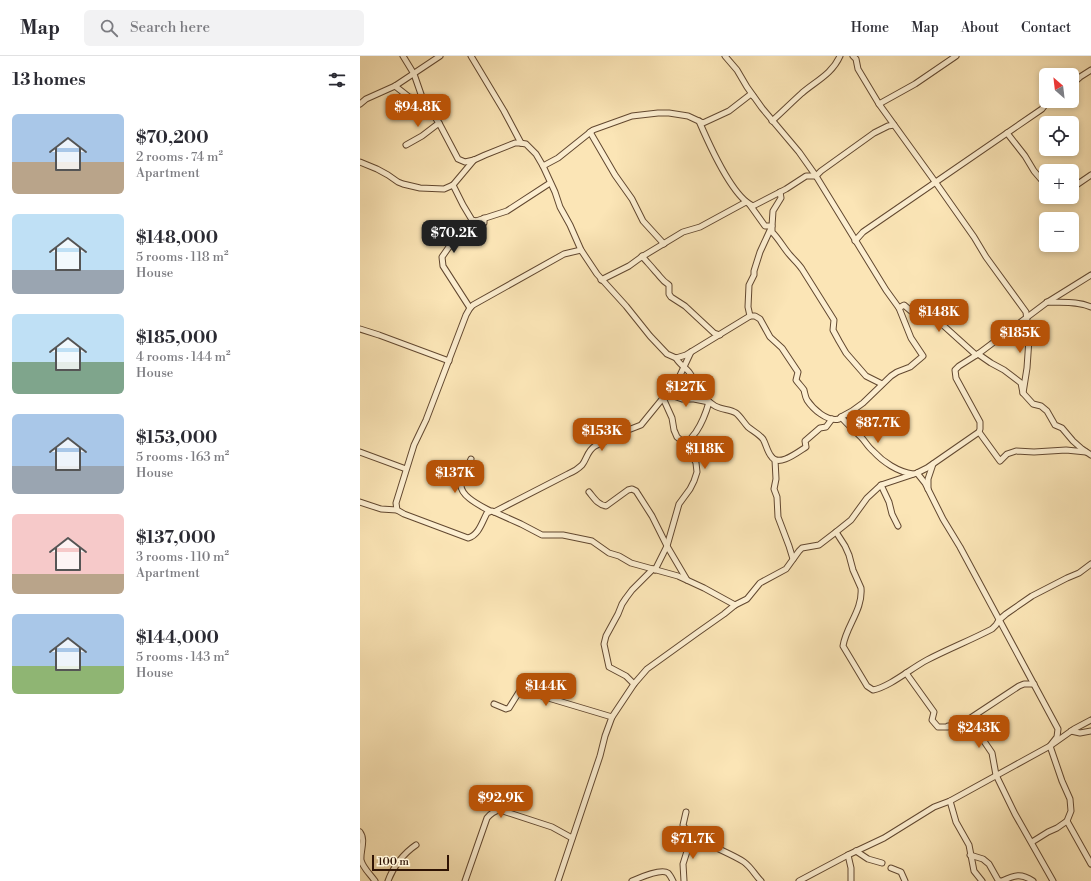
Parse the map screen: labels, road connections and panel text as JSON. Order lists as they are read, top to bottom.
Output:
{
  "scale_bar": "100 m",
  "north": "top left",
  "page": {
    "header": "Map",
    "search": "Search here",
    "nav": [
      "Home",
      "Map",
      "About",
      "Contact"
    ],
    "heading": "13 homes",
    "map_buttons": ["+", "−"],
    "price": [
      "$94.8K",
      "$70.2K",
      "$148K",
      "$185K",
      "$127K",
      "$87.7K",
      "$153K",
      "$118K",
      "$137K",
      "$144K",
      "$243K",
      "$92.9K",
      "$71.7K"
    ],
    "list": [
      {
        "name": "$70,200",
        "note": "2 rooms · 74 m² · Apartment"
      },
      {
        "name": "$148,000",
        "note": "5 rooms · 118 m² · House"
      },
      {
        "name": "$185,000",
        "note": "4 rooms · 144 m² · House"
      },
      {
        "name": "$153,000",
        "note": "5 rooms · 163 m² · House"
      },
      {
        "name": "$137,000",
        "note": "3 rooms · 110 m² · Apartment"
      },
      {
        "name": "$144,000",
        "note": "5 rooms · 143 m² · House"
      }
    ],
    "scale": "100 m"
  }
}
